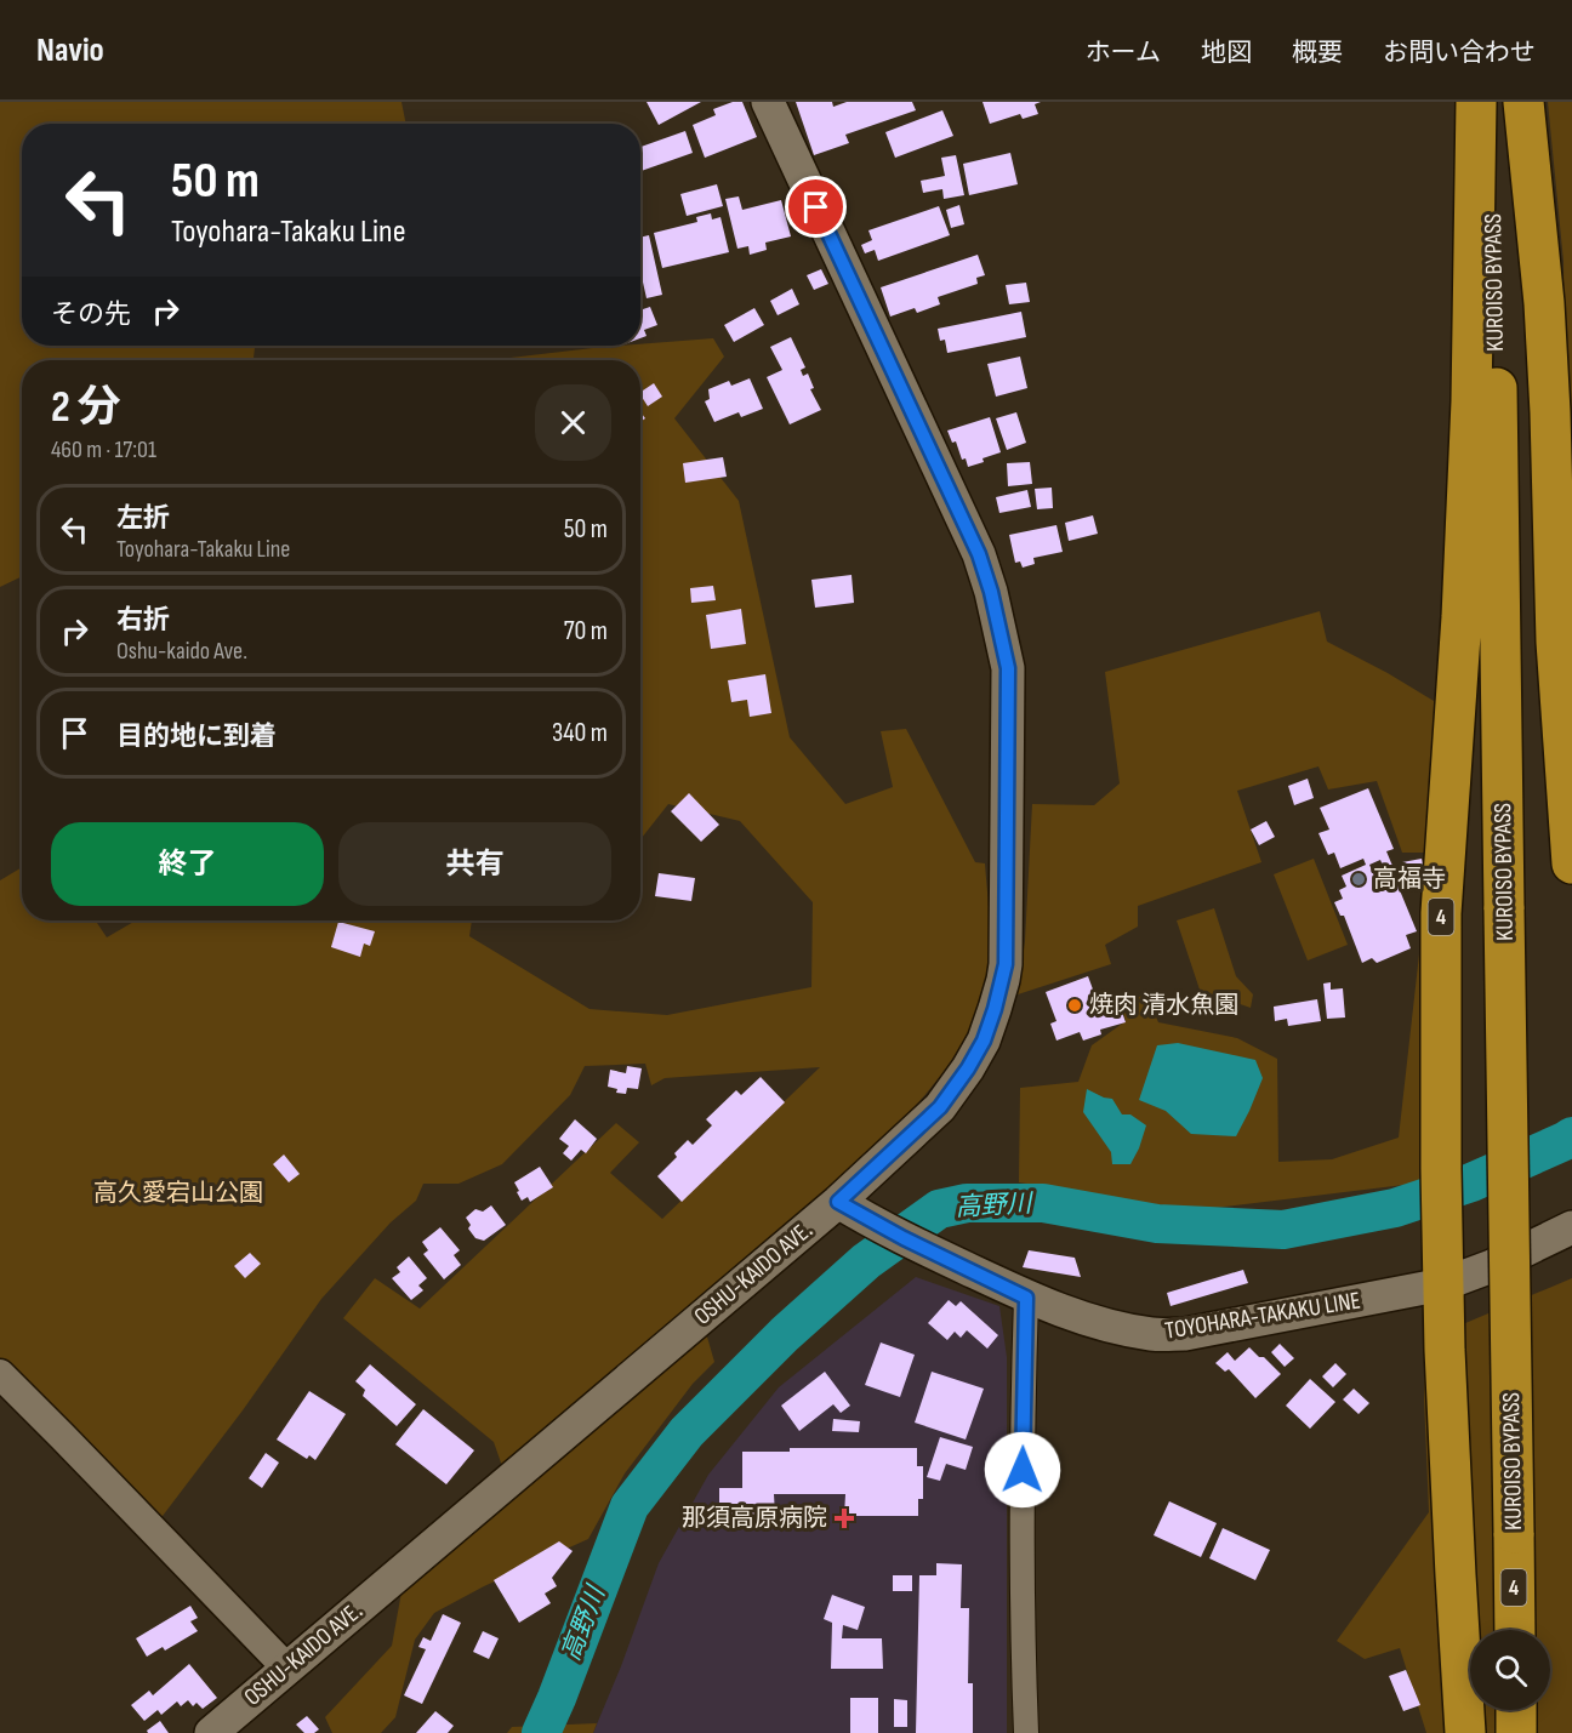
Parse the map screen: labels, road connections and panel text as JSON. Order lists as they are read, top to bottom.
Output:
{
  "streets": {
    "highway": ["KUROISO BYPASS", "4"],
    "main road": ["OSHU-KAIDO AVE.", "TOYOHARA-TAKAKU LINE"]
  },
  "crossings": [
    ["4", "TOYOHARA-TAKAKU LINE"],
    ["OSHU-KAIDO AVE.", "TOYOHARA-TAKAKU LINE"]
  ],
  "water": ["高野川"],
  "parks": ["高久愛宕山公園"],
  "places": {
    "other": ["高福寺", "焼肉 清水魚園"],
    "health": ["那須高原病院"]
  },
  "page": {
    "header": "Navio",
    "nav": [
      "ホーム",
      "地図",
      "概要",
      "お問い合わせ"
    ],
    "turn": ["50 m", "Toyohara-Takaku Line"],
    "then": "その先",
    "heading": ["2 分", "460 m · 17:01"],
    "list": [
      {
        "name": "左折",
        "note": "Toyohara-Takaku Line",
        "value": "50 m"
      },
      {
        "name": "右折",
        "note": "Oshu-kaido Ave.",
        "value": "70 m"
      },
      {
        "name": "目的地に到着",
        "value": "340 m"
      }
    ],
    "buttons": ["終了", "共有"]
  }
}
